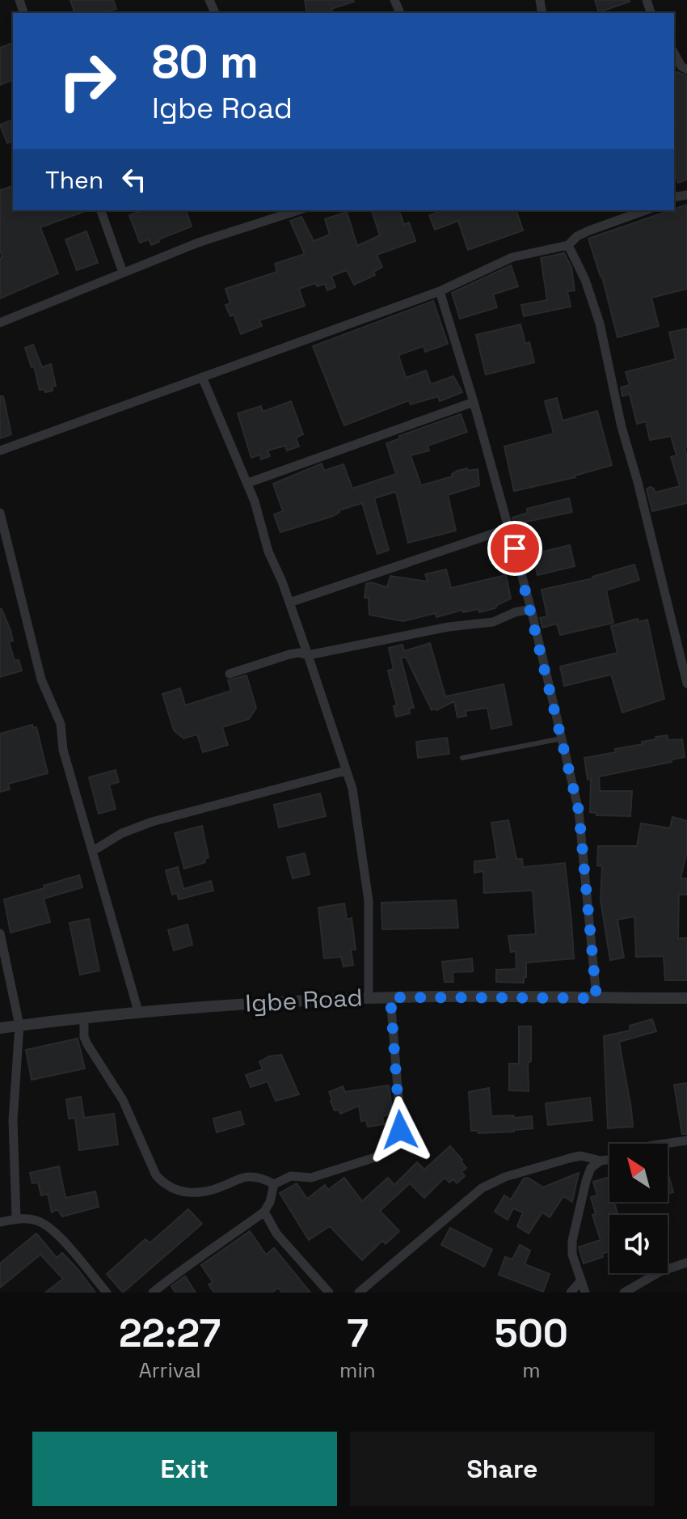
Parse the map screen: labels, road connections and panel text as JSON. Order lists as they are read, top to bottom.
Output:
{
  "streets": {
    "street": ["Igbe Road"]
  },
  "north": "top left",
  "page": {
    "turn": ["80 m", "Igbe Road"],
    "then": "Then",
    "eta": [
      "22:27",
      "Arrival",
      "7",
      "min",
      "500",
      "m"
    ],
    "buttons": ["Exit", "Share"]
  }
}
